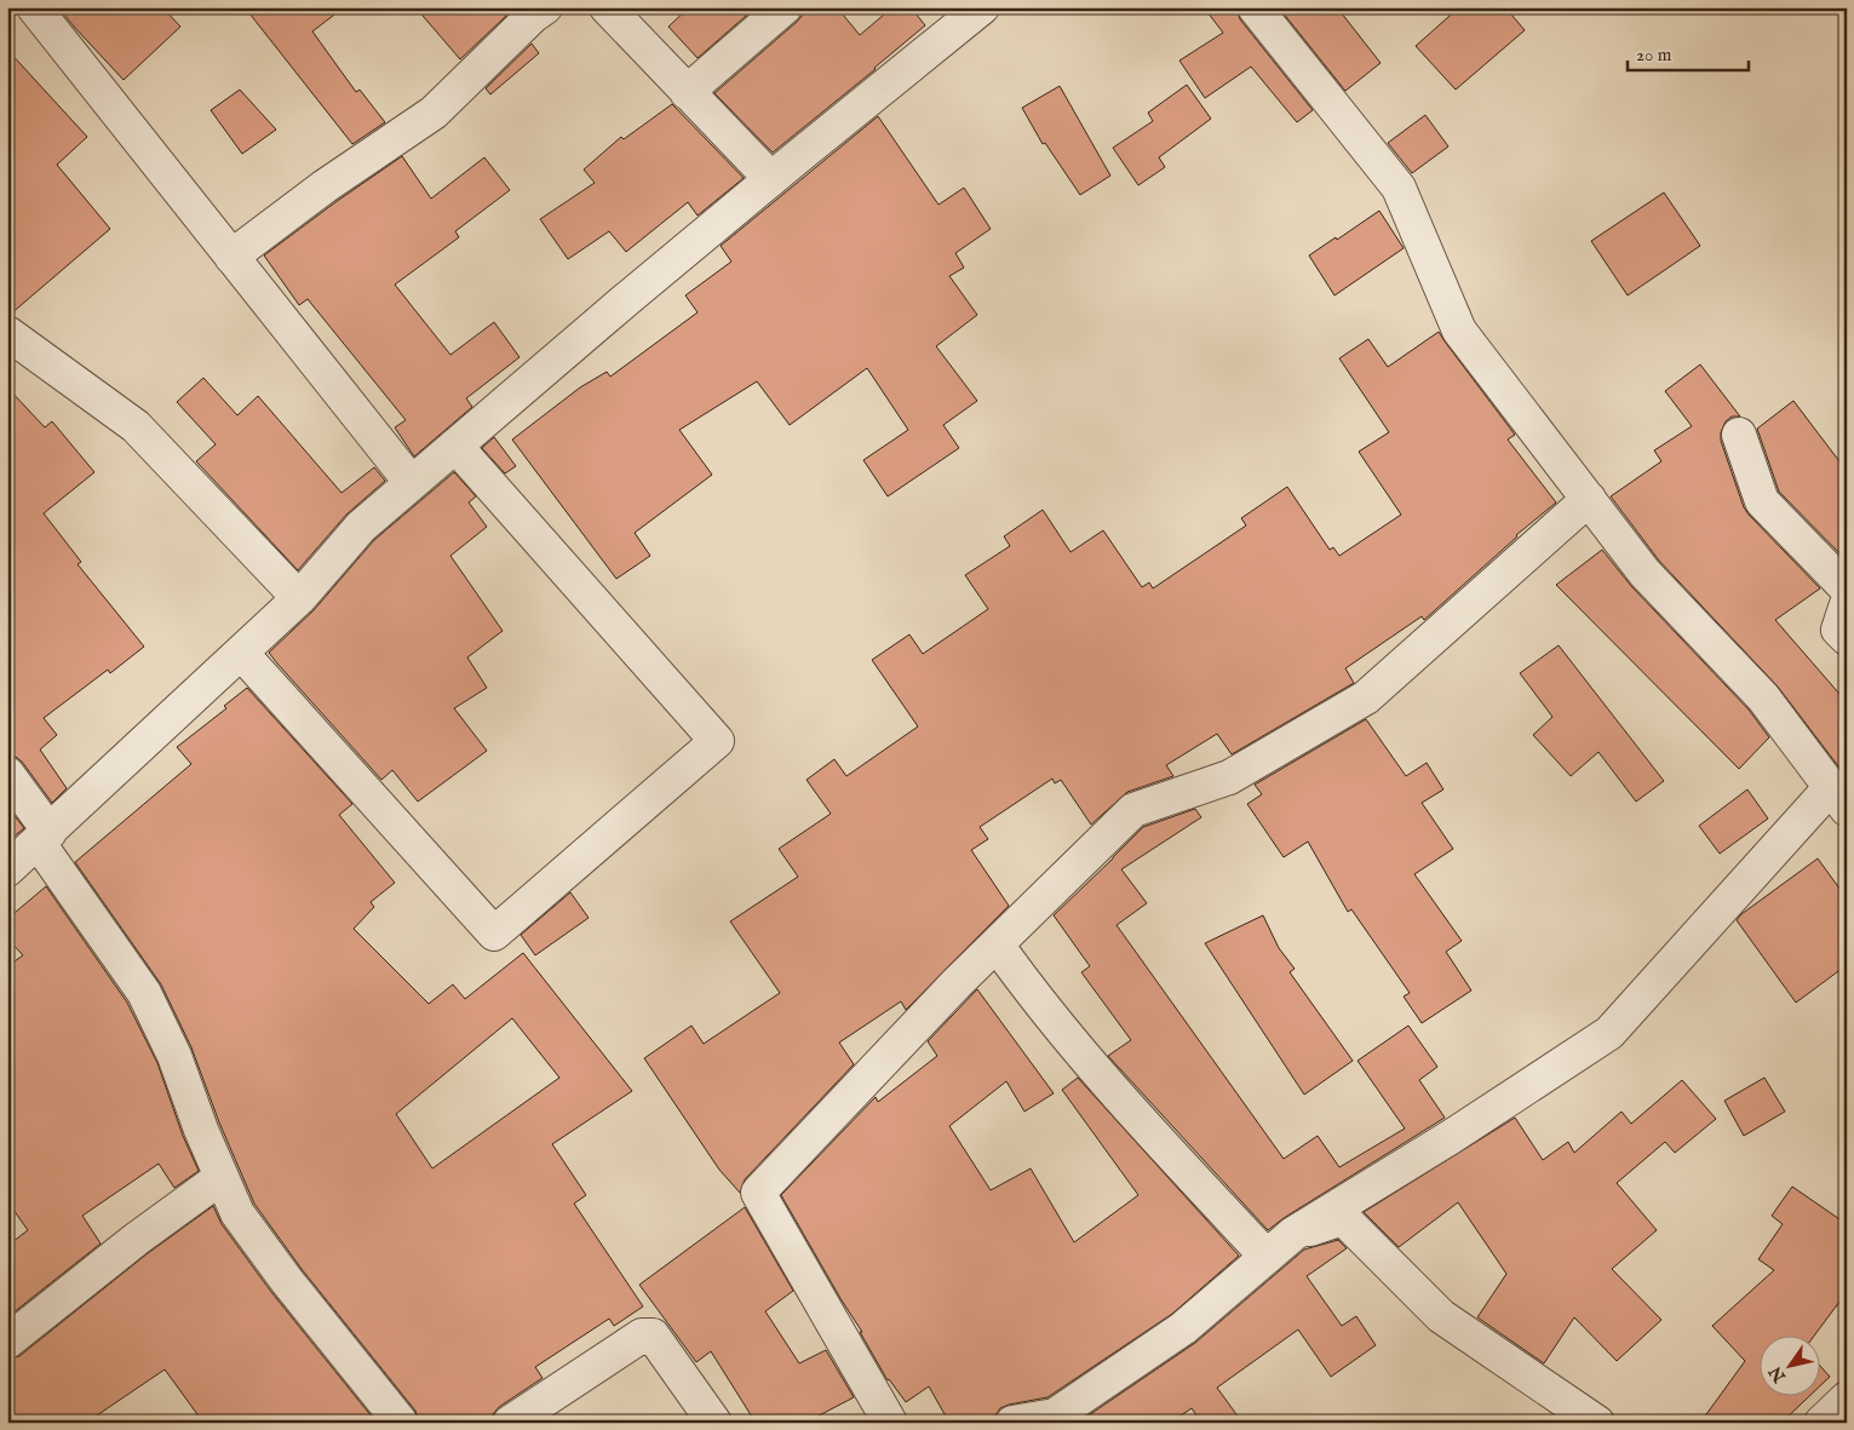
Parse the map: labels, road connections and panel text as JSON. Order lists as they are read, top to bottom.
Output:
{
  "scale_bar": "20 m",
  "north": "bottom left"
}
